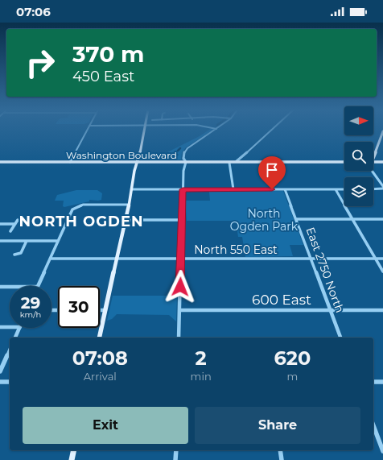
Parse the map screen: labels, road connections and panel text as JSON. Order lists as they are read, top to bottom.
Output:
{
  "streets": {
    "main road": ["Washington Boulevard"],
    "street": ["North 550 East", "East 2750 North", "600 East"]
  },
  "crossings": [
    ["North 550 East", "East 2750 North"],
    ["East 2750 North", "600 East"]
  ],
  "districts": ["NORTH OGDEN"],
  "parks": ["North Ogden Park"],
  "north": "right",
  "page": {
    "status": "07:06",
    "turn": ["370 m", "450 East"],
    "speed": "29 km/h",
    "limit": "30",
    "eta": [
      "07:08",
      "Arrival",
      "2",
      "min",
      "620",
      "m"
    ],
    "buttons": ["Exit", "Share"]
  }
}
